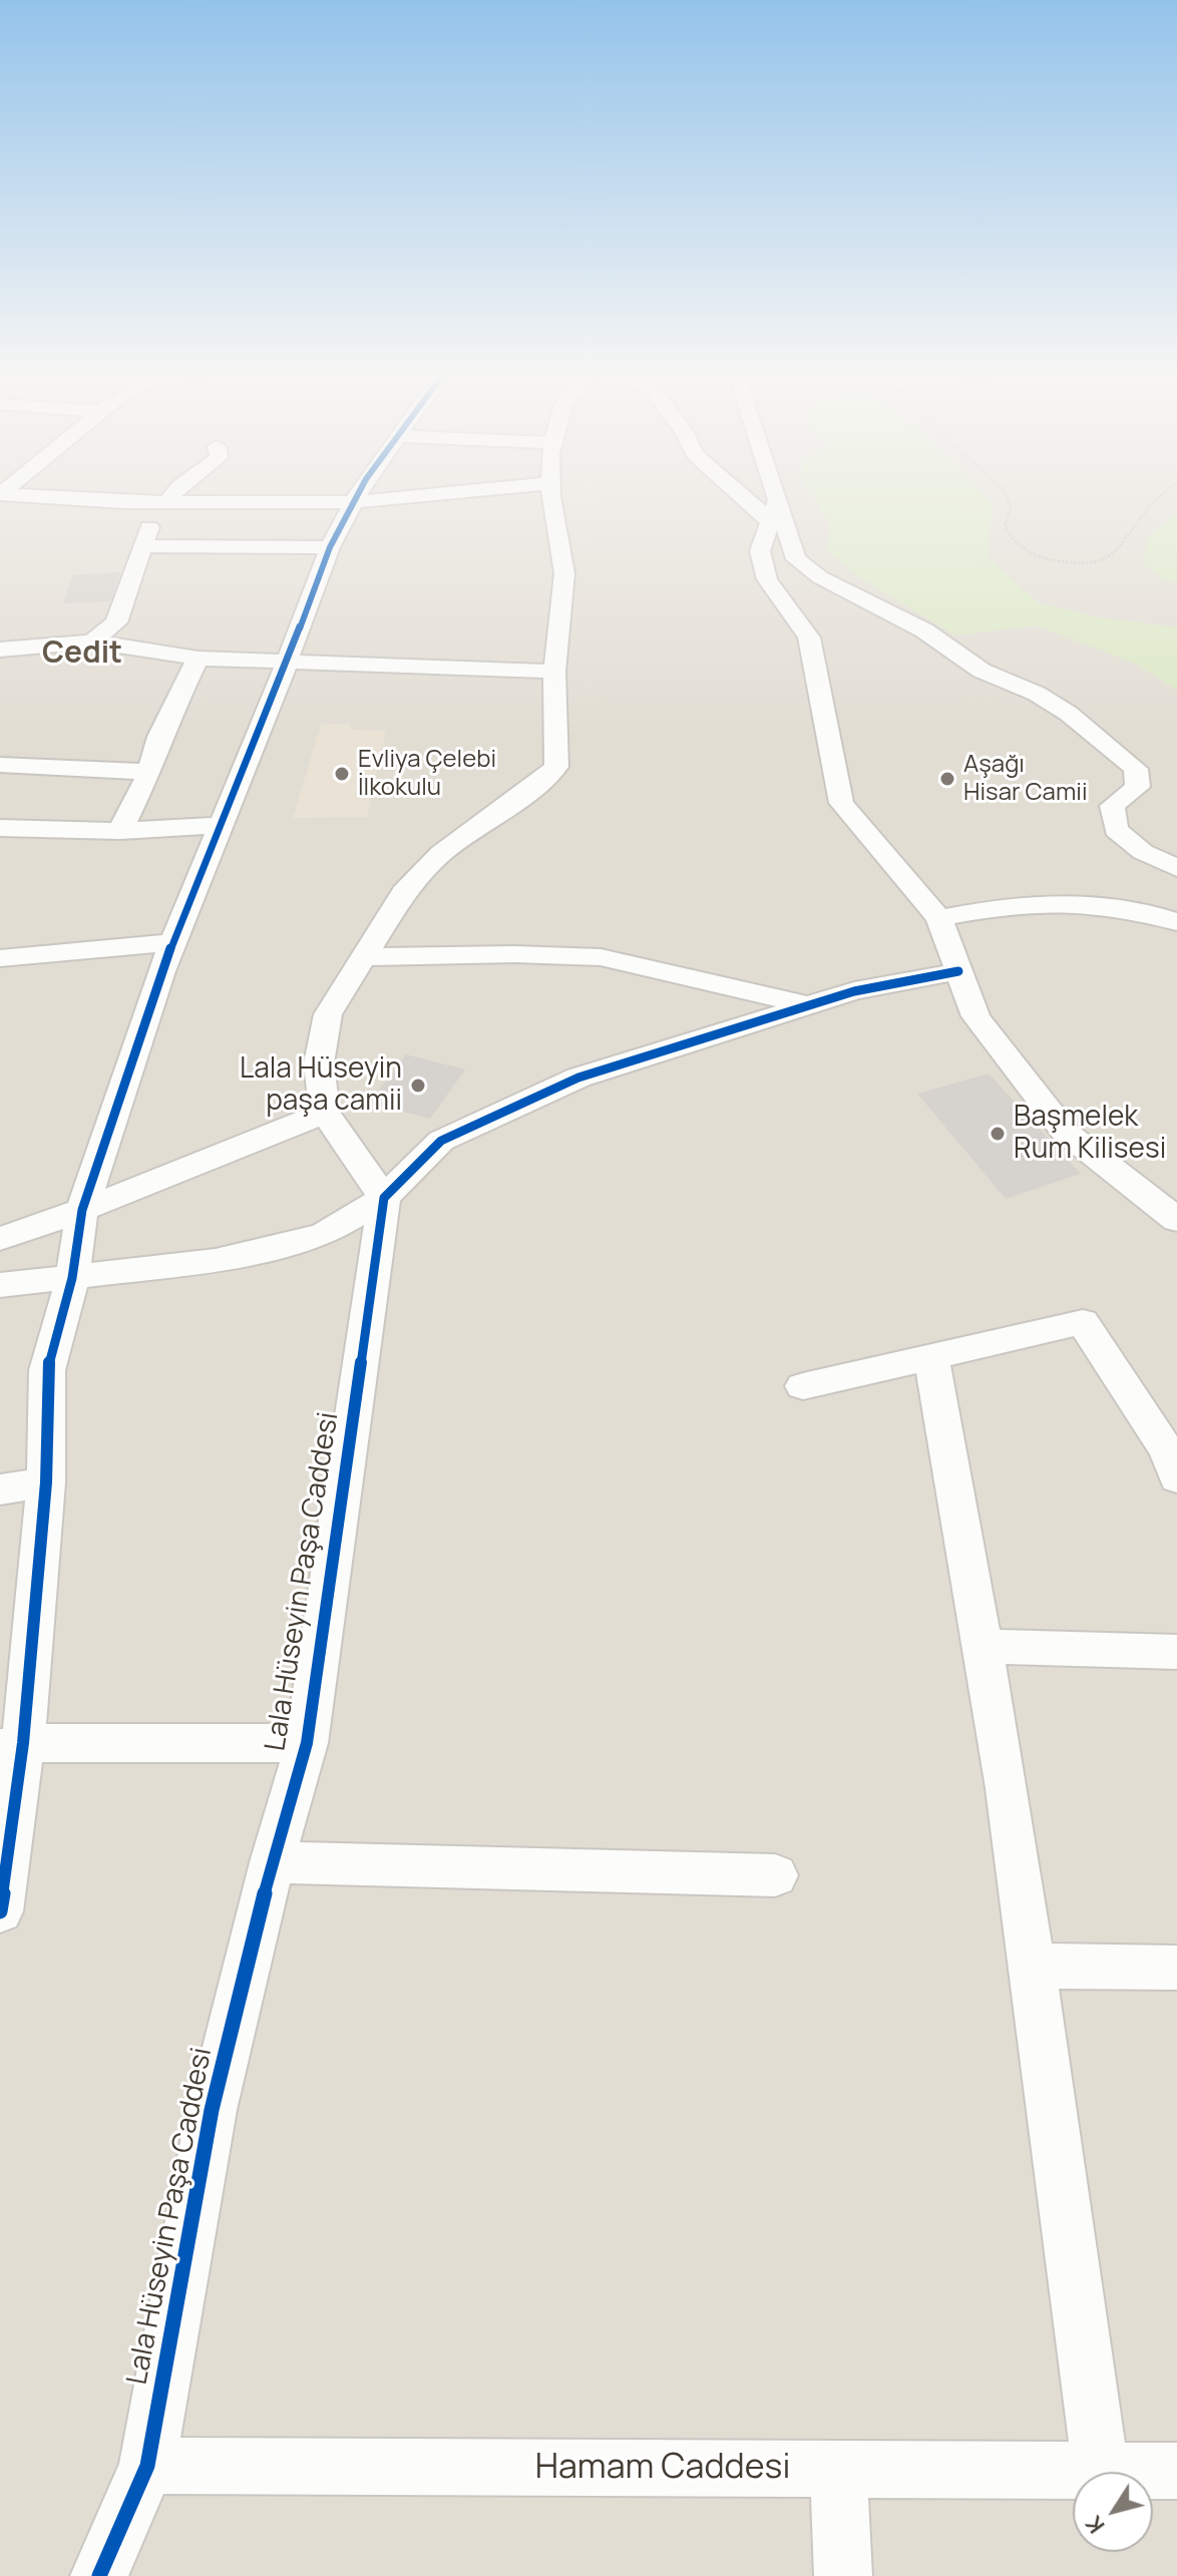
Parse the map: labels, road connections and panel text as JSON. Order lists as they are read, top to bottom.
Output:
{
  "streets": {
    "street": ["Lala Hüseyin Paşa Caddesi", "Hamam Caddesi"]
  },
  "crossings": [
    ["Lala Hüseyin Paşa Caddesi", "Hamam Caddesi"]
  ],
  "districts": ["Cedit"],
  "places": [
    "Evliya Çelebi İlkokulu",
    "Aşağı Hisar Camii",
    "Lala Hüseyin paşa camii",
    "Başmelek Rum Kilisesi"
  ],
  "north": "bottom left"
}
